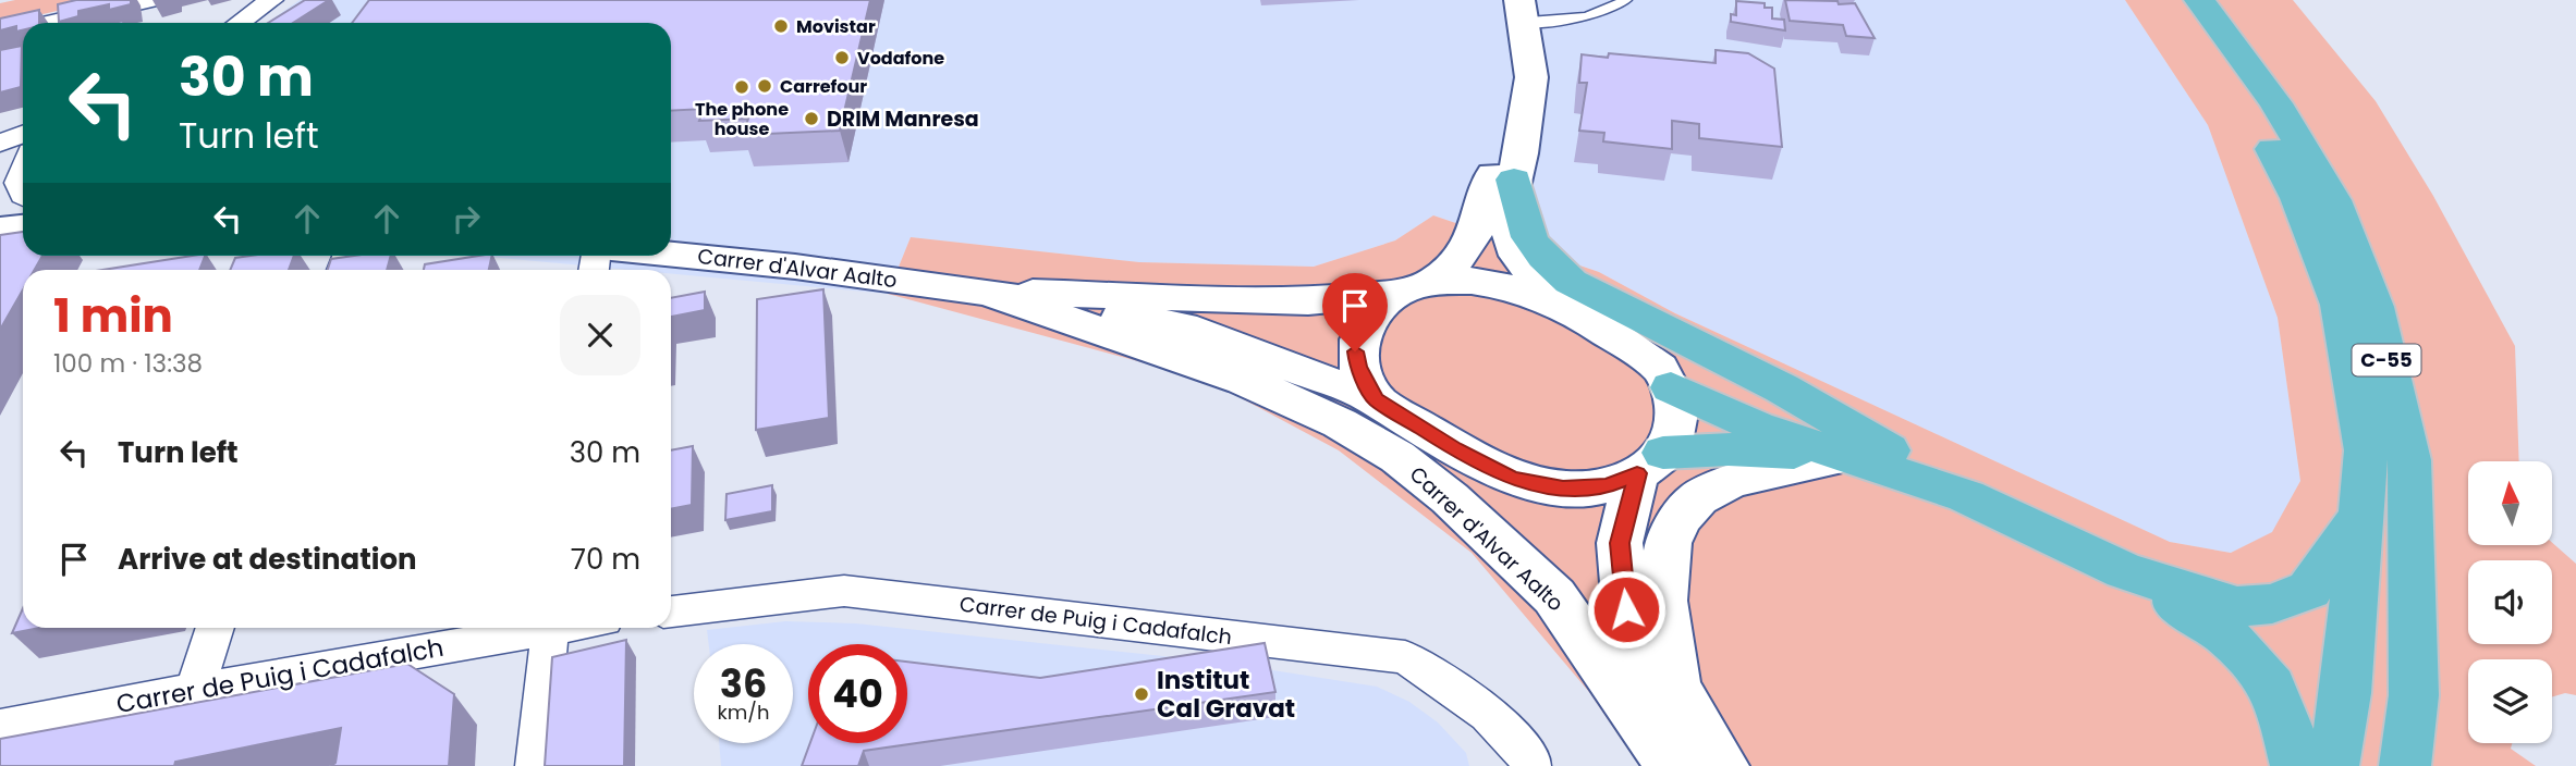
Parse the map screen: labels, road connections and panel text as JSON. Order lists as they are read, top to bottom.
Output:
{
  "streets": {
    "highway": ["C-55"],
    "street": ["Carrer d'Alvar Aalto", "Carrer de Puig i Cadafalch"]
  },
  "places": [
    "Movistar",
    "Vodafone",
    "Carrefour",
    "The phone house",
    "DRIM Manresa",
    "Institut Cal Gravat"
  ],
  "north": "top",
  "page": {
    "turn": ["30 m", "Turn left"],
    "heading": ["1 min", "100 m · 13:38"],
    "list": [
      {
        "name": "Turn left",
        "value": "30 m"
      },
      {
        "name": "Arrive at destination",
        "value": "70 m"
      }
    ],
    "speed": "36 km/h",
    "limit": "40"
  }
}
